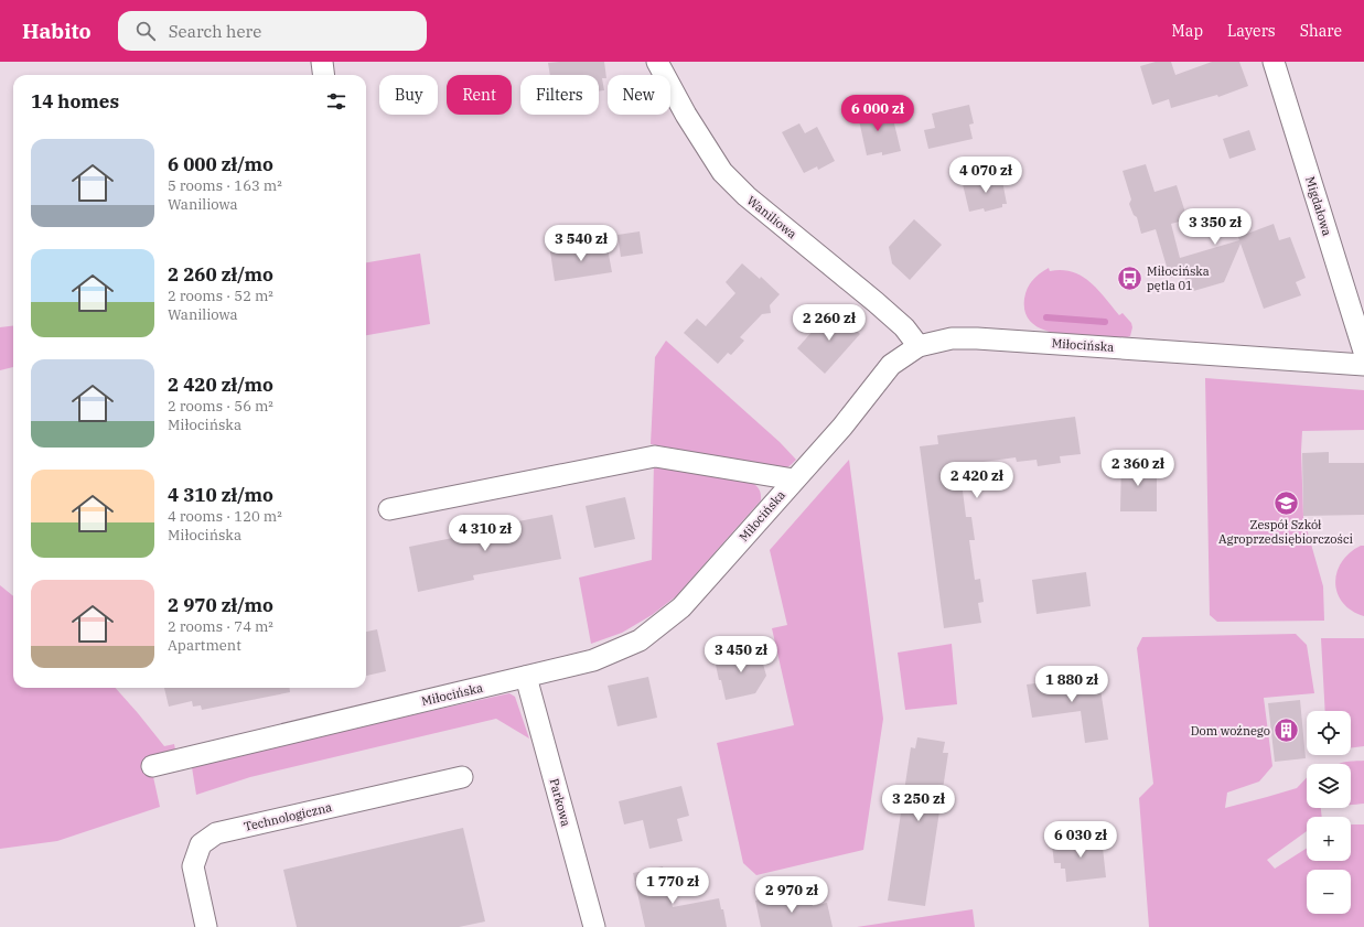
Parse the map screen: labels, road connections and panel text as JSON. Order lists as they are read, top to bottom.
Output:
{
  "streets": {
    "street": [
      "Migdałowa",
      "Waniliowa",
      "Miłocińska",
      "Parkowa",
      "Technologiczna"
    ]
  },
  "crossings": [
    ["Waniliowa", "Miłocińska"],
    ["Miłocińska", "Parkowa"]
  ],
  "places": {
    "bus stop": ["Miłocińska pętla 01"],
    "school or university": ["Zespół Szkół Agroprzedsiębiorczości"],
    "building": ["Dom woźnego"]
  },
  "page": {
    "header": "Habito",
    "search": "Search here",
    "nav": ["Map", "Layers", "Share"],
    "chip": [
      "Buy",
      "Rent",
      "Filters",
      "New"
    ],
    "heading": "14 homes",
    "price": [
      "6 000 zł",
      "4 070 zł",
      "3 350 zł",
      "3 540 zł",
      "2 260 zł",
      "2 360 zł",
      "2 420 zł",
      "4 310 zł",
      "3 450 zł",
      "1 880 zł",
      "3 250 zł",
      "6 030 zł",
      "1 770 zł",
      "2 970 zł"
    ],
    "list": [
      {
        "name": "6 000 zł/mo",
        "note": "5 rooms · 163 m² · Waniliowa"
      },
      {
        "name": "2 260 zł/mo",
        "note": "2 rooms · 52 m² · Waniliowa"
      },
      {
        "name": "2 420 zł/mo",
        "note": "2 rooms · 56 m² · Miłocińska"
      },
      {
        "name": "4 310 zł/mo",
        "note": "4 rooms · 120 m² · Miłocińska"
      },
      {
        "name": "2 970 zł/mo",
        "note": "2 rooms · 74 m² · Apartment"
      }
    ],
    "map_buttons": ["+", "−"]
  }
}
